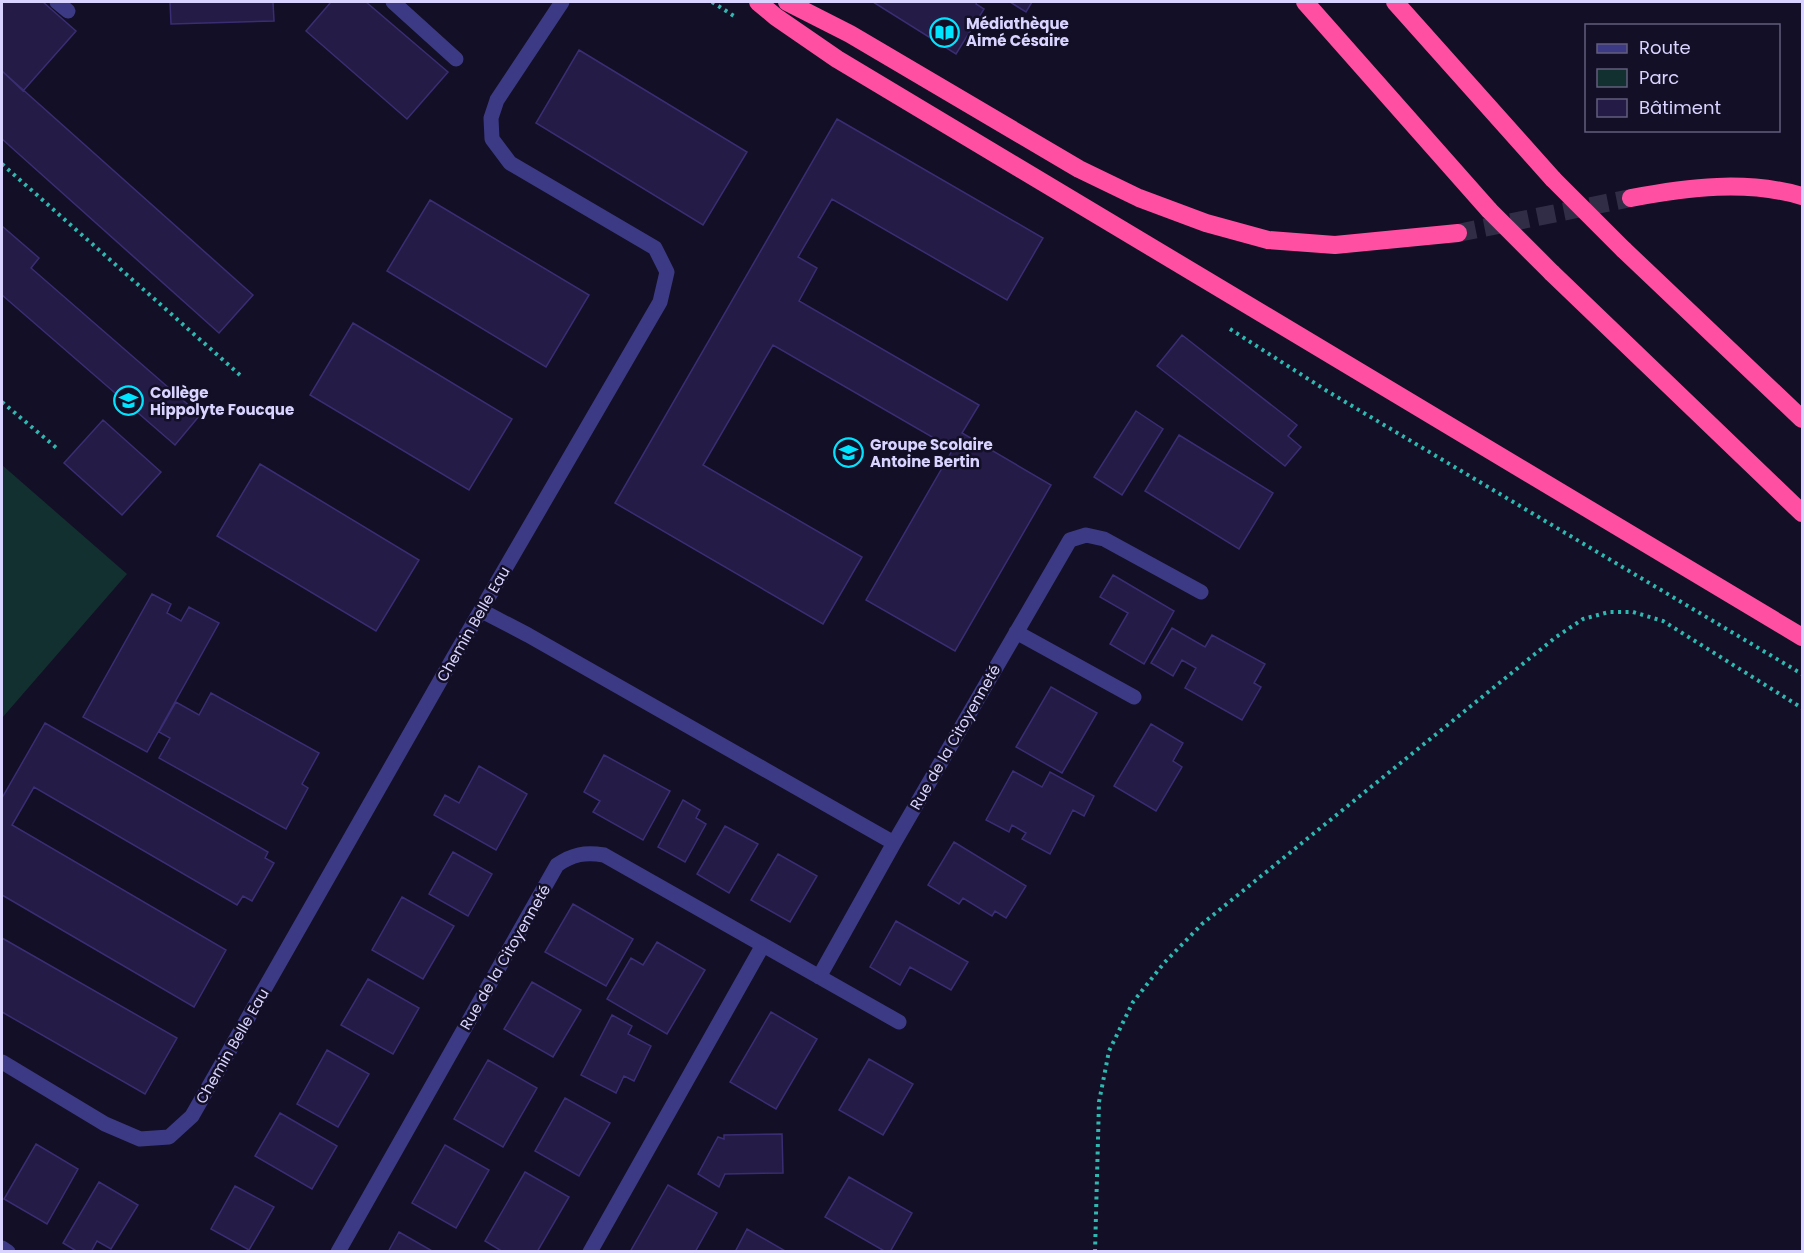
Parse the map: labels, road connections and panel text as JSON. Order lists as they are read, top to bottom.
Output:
{
  "streets": {
    "street": ["Chemin Belle Eau", "Rue de la Citoyenneté"]
  },
  "places": {
    "library": ["Médiathèque Aimé Césaire"],
    "school or university": ["Collège Hippolyte Foucque", "Groupe Scolaire Antoine Bertin"]
  },
  "legend": ["Route", "Parc", "Bâtiment"]
}
